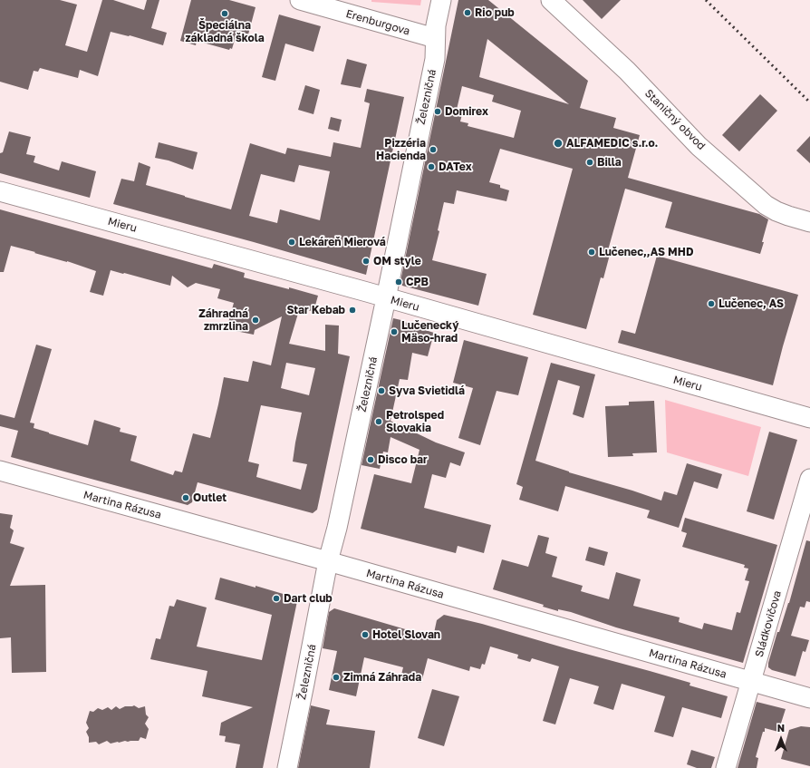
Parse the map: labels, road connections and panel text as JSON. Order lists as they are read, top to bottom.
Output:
{
  "streets": {
    "street": [
      "Erenburgova",
      "Železničná",
      "Staničný obvod",
      "Mieru",
      "Martina Rázusa",
      "Sládkovičova"
    ]
  },
  "crossings": [
    ["Erenburgova", "Železničná"],
    ["Železničná", "Mieru"],
    ["Železničná", "Martina Rázusa"],
    ["Martina Rázusa", "Sládkovičova"]
  ],
  "places": [
    "Rio pub",
    "Špeciálna základná škola",
    "Domirex",
    "ALFAMEDIC s.r.o.",
    "Pizzéria Hacienda",
    "Billa",
    "DATex",
    "Lekáreň Mierová",
    "Lučenec,,AS MHD",
    "OM style",
    "CPB",
    "Lučenec, AS",
    "Star Kebab",
    "Záhradná zmrzlina",
    "Lučenecký Mäso-hrad",
    "Syva Svietidlá",
    "Petrolsped Slovakia",
    "Disco bar",
    "Outlet",
    "Dart club",
    "Hotel Slovan",
    "Zimná Záhrada"
  ],
  "north": "top"
}
